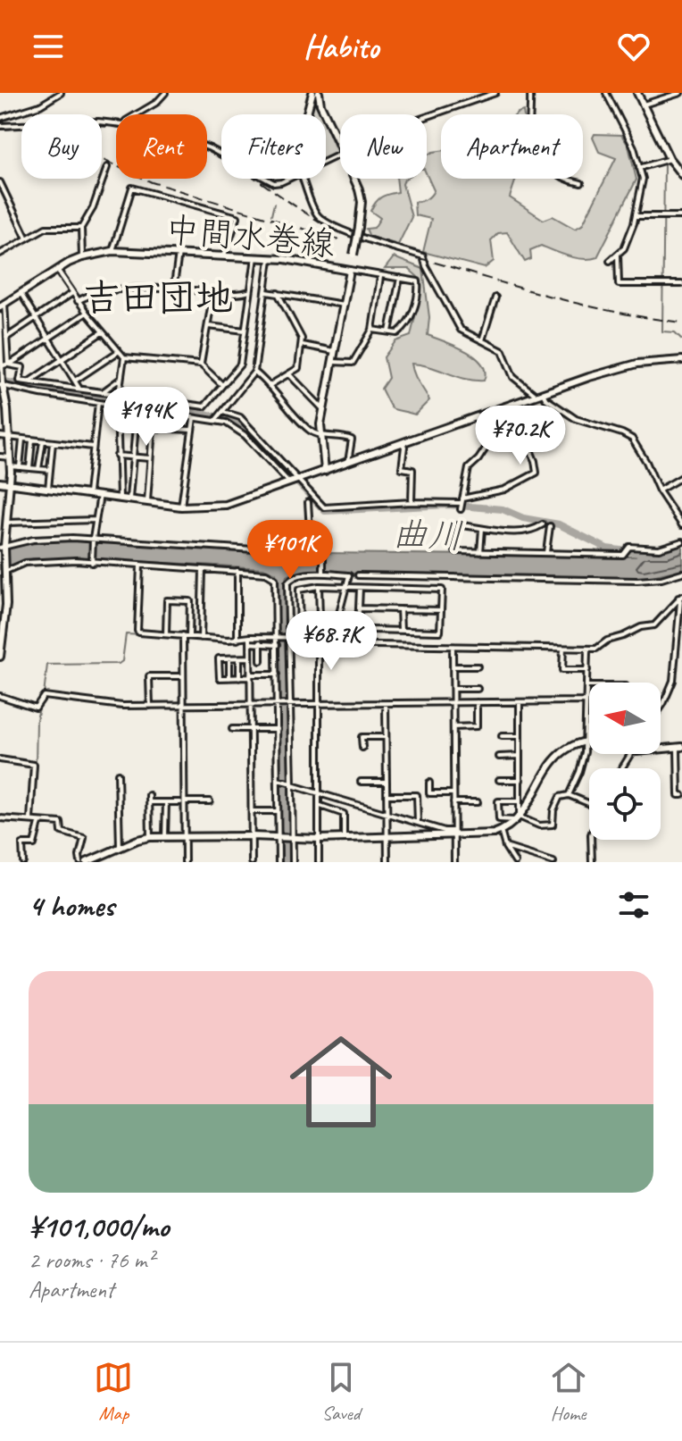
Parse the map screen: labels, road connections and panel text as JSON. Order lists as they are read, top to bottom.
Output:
{
  "streets": {
    "main road": ["中間水巻線"]
  },
  "districts": ["吉田団地"],
  "water": ["曲川"],
  "north": "left",
  "page": {
    "header": "Habito",
    "chip": [
      "Buy",
      "Rent",
      "Filters",
      "New",
      "Apartment"
    ],
    "price": [
      "¥194K",
      "¥70.2K",
      "¥101K",
      "¥68.7K"
    ],
    "heading": "4 homes",
    "list": [
      {
        "name": "¥101,000/mo",
        "note": "2 rooms · 76 m² · Apartment"
      }
    ],
    "tabs": ["Map", "Saved", "Home"]
  }
}
